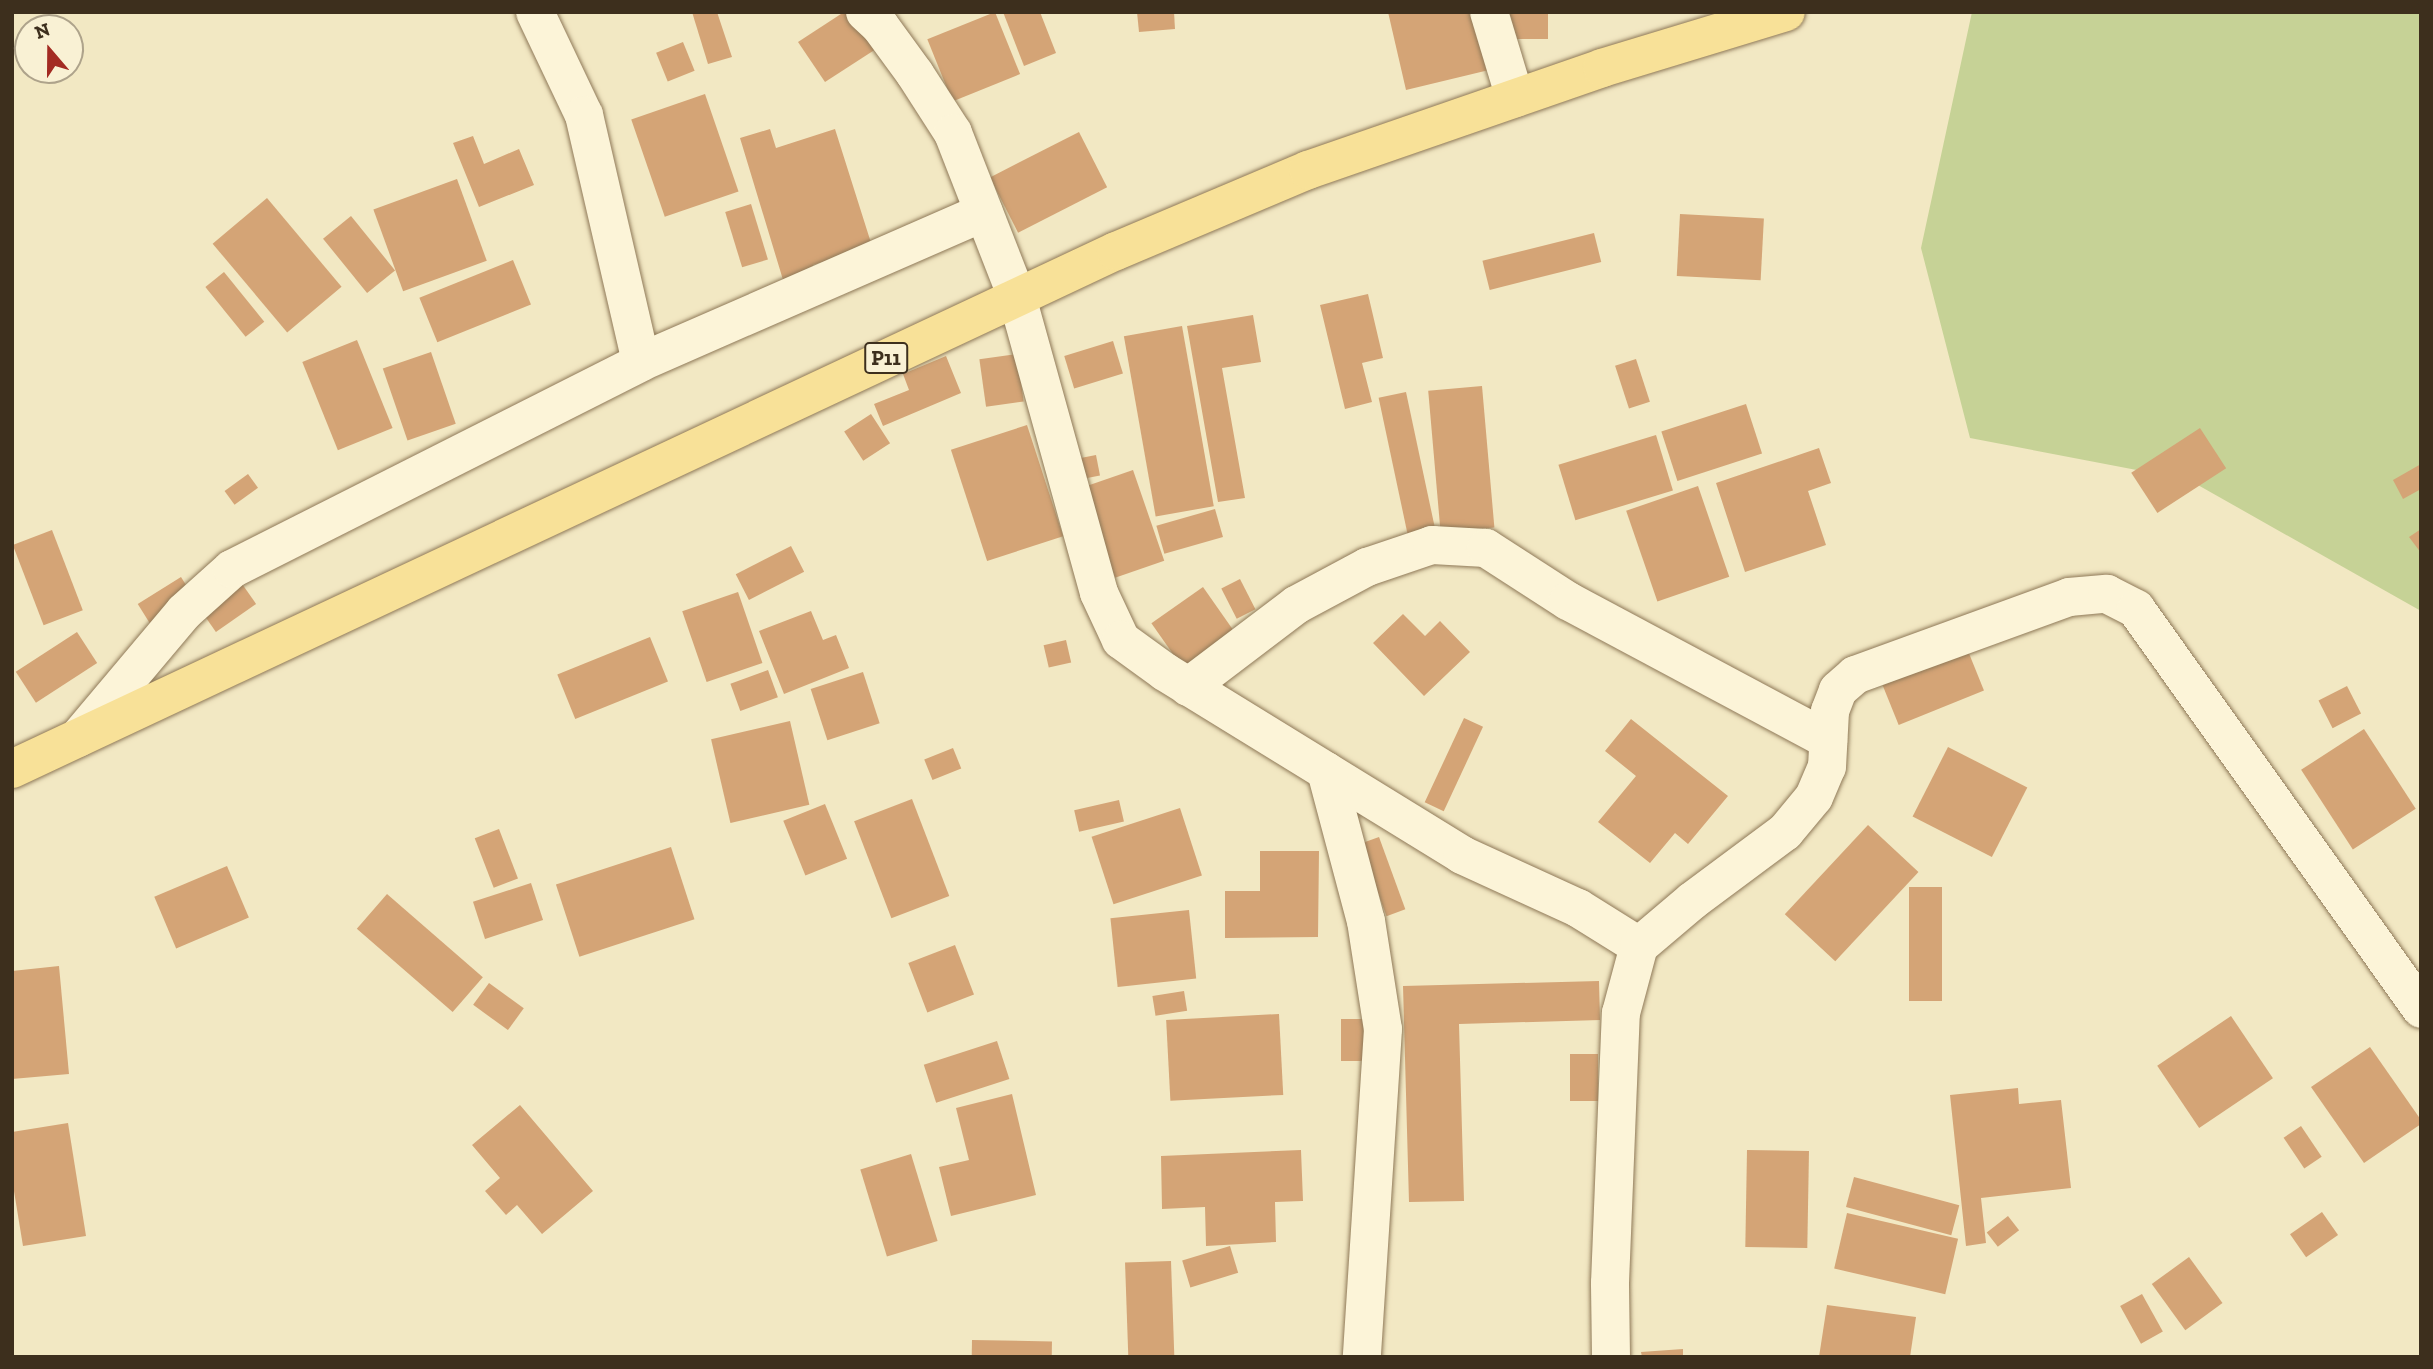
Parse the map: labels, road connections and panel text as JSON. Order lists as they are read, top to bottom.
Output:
{
  "streets": {
    "main road": ["P11"]
  },
  "north": "top"
}
